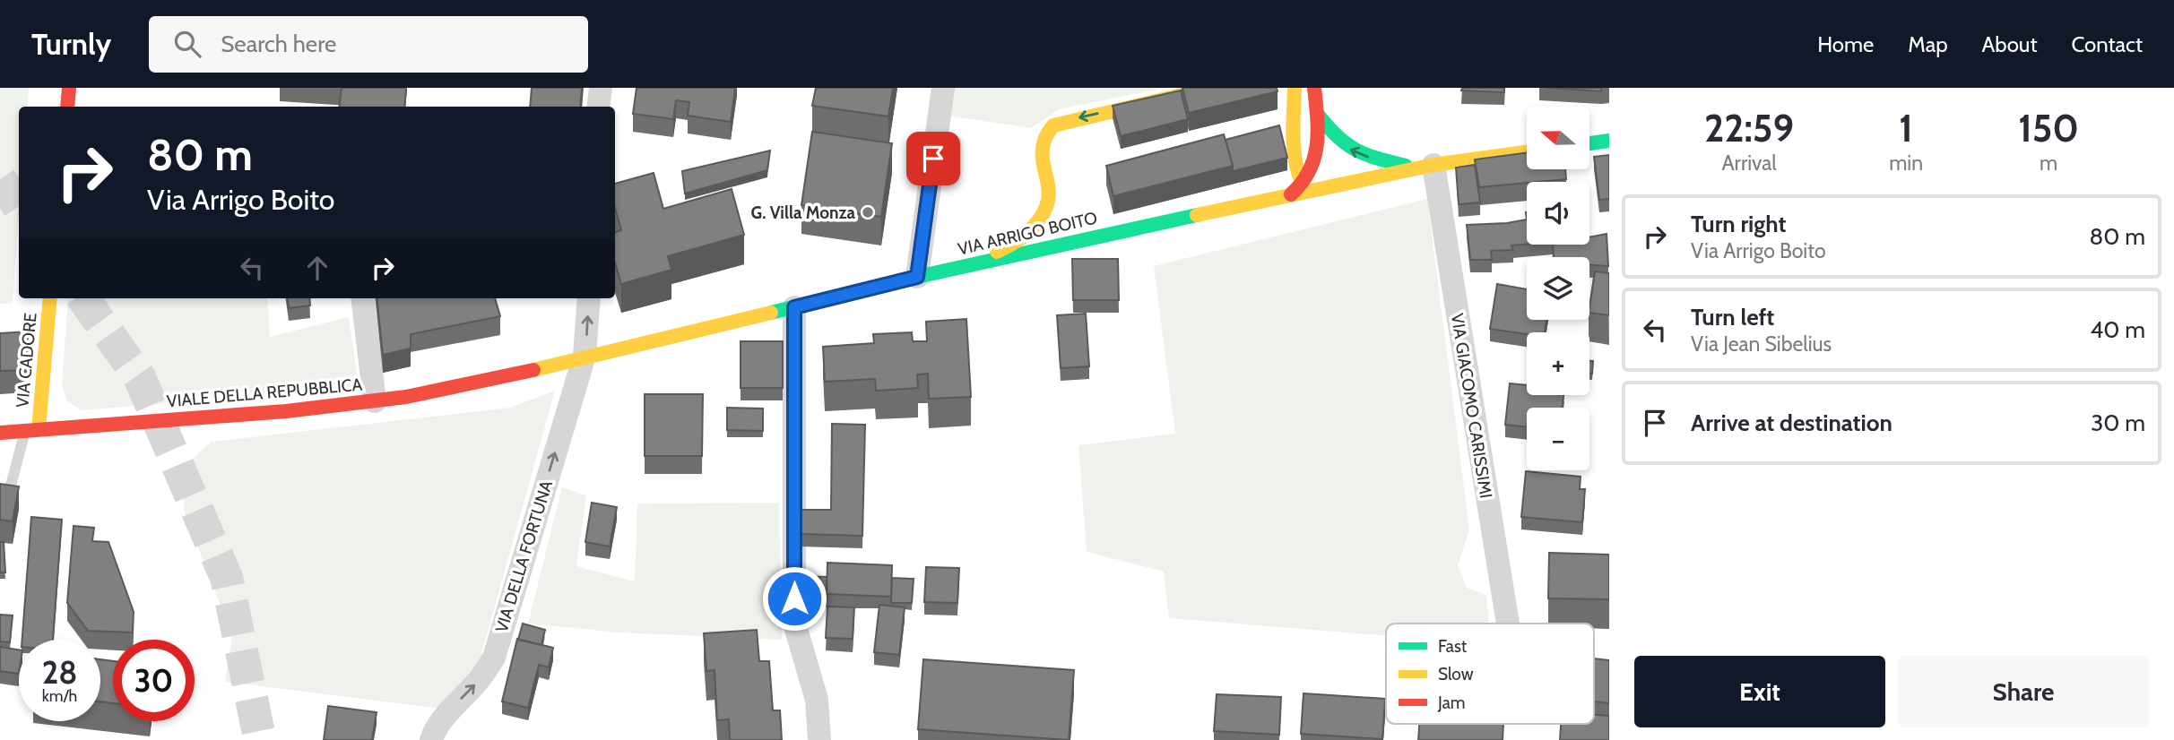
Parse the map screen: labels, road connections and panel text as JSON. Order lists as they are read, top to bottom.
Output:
{
  "streets": {
    "street": [
      "VIA ARRIGO BOITO",
      "VIA CADORE",
      "VIALE DELLA REPUBBLICA",
      "VIA GIACOMO CARISSIMI",
      "VIA DELLA FORTUNA"
    ]
  },
  "crossings": [
    ["VIA ARRIGO BOITO", "VIALE DELLA REPUBBLICA"],
    ["VIA ARRIGO BOITO", "VIA DELLA FORTUNA"],
    ["VIA CADORE", "VIALE DELLA REPUBBLICA"]
  ],
  "one_way": ["VIA DELLA FORTUNA"],
  "places": ["G. Villa Monza"],
  "legend": ["Fast", "Slow", "Jam"],
  "north": "left",
  "page": {
    "header": "Turnly",
    "search": "Search here",
    "nav": [
      "Home",
      "Map",
      "About",
      "Contact"
    ],
    "eta": [
      "22:59",
      "Arrival",
      "1",
      "min",
      "150",
      "m"
    ],
    "map_buttons": ["+", "−"],
    "turn": ["80 m", "Via Arrigo Boito"],
    "list": [
      {
        "name": "Turn right",
        "note": "Via Arrigo Boito",
        "value": "80 m"
      },
      {
        "name": "Turn left",
        "note": "Via Jean Sibelius",
        "value": "40 m"
      },
      {
        "name": "Arrive at destination",
        "value": "30 m"
      }
    ],
    "speed": "28 km/h",
    "limit": "30",
    "buttons": ["Exit", "Share"]
  }
}
